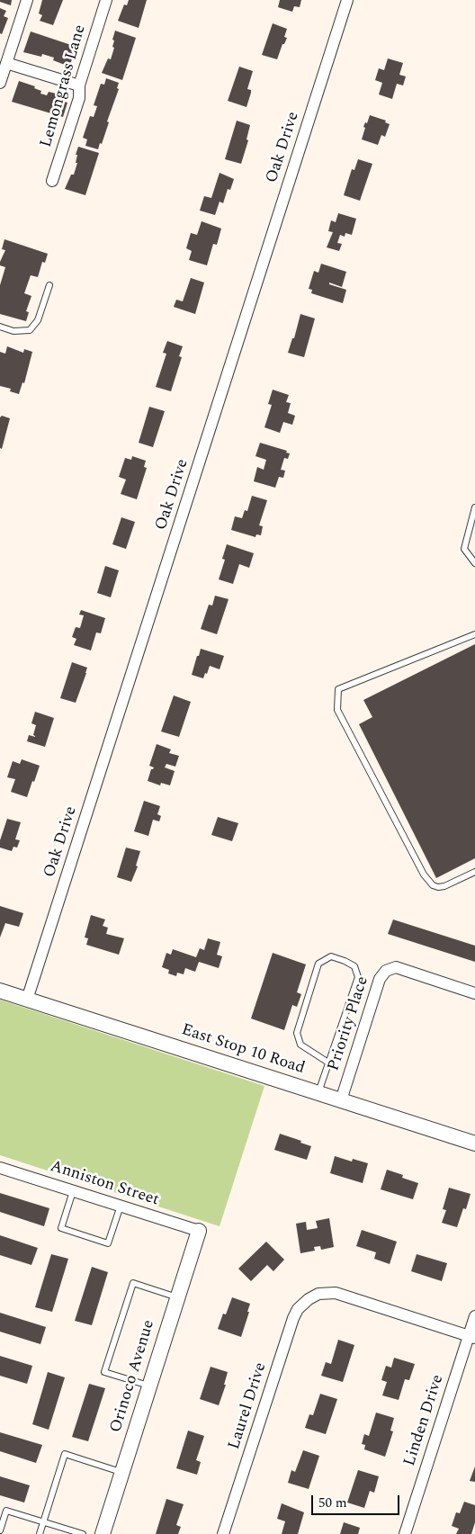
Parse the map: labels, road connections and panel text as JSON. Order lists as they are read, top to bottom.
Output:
{
  "streets": {
    "street": [
      "Lemongrass Lane",
      "Oak Drive",
      "Priority Place",
      "East Stop 10 Road",
      "Anniston Street",
      "Orinoco Avenue",
      "Laurel Drive",
      "Linden Drive"
    ]
  },
  "crossings": [
    ["Oak Drive", "East Stop 10 Road"],
    ["Priority Place", "East Stop 10 Road"],
    ["Anniston Street", "Orinoco Avenue"],
    ["Laurel Drive", "Linden Drive"]
  ],
  "scale_bar": "50 m"
}
